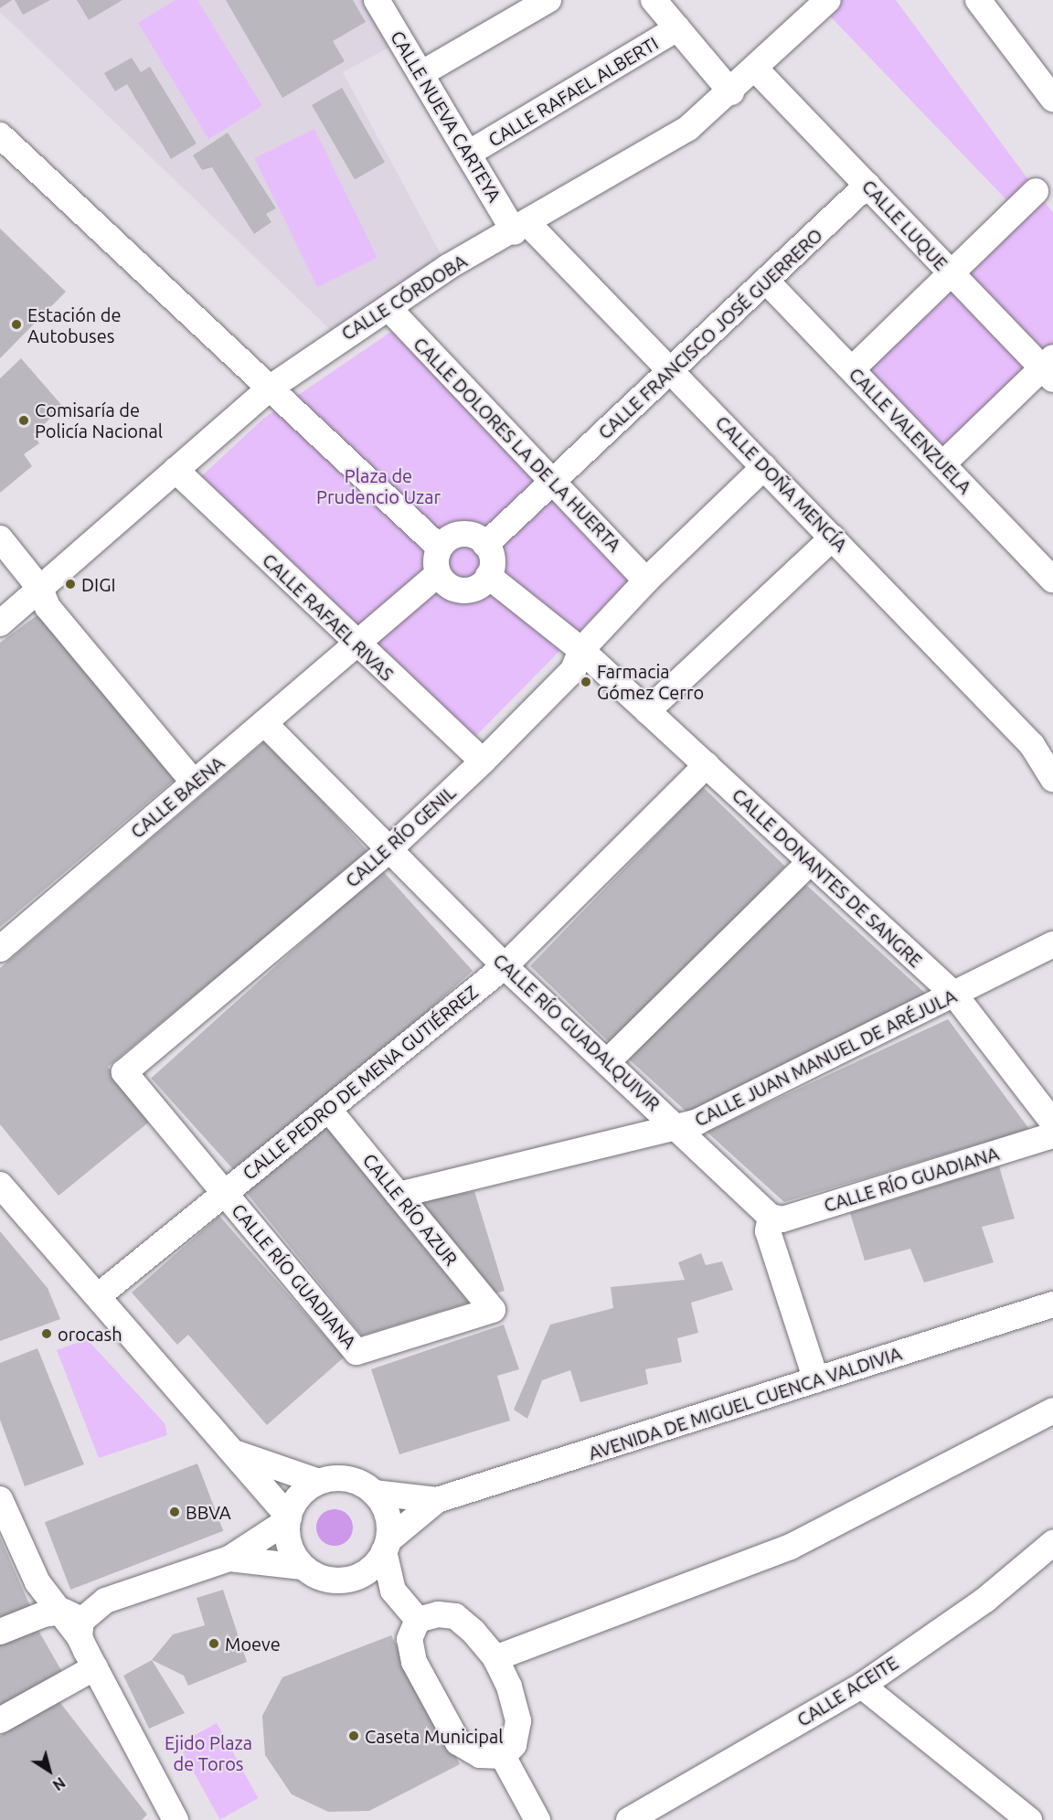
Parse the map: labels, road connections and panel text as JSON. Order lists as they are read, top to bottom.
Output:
{
  "streets": {
    "street": [
      "CALLE RAFAEL ALBERTI",
      "CALLE NUEVA CARTEYA",
      "CALLE LUQUE",
      "CALLE CÓRDOBA",
      "CALLE FRANCISCO JOSÉ GUERRERO",
      "CALLE VALENZUELA",
      "CALLE DOLORES LA DE LA HUERTA",
      "CALLE DOÑA MENCÍA",
      "CALLE RAFAEL RIVAS",
      "CALLE BAENA",
      "CALLE RÍO GENIL",
      "CALLE DONANTES DE SANGRE",
      "CALLE RÍO GUADALQUIVIR",
      "CALLE JUAN MANUEL DE ARÉJULA",
      "CALLE PEDRO DE MENA GUTIÉRREZ",
      "CALLE RÍO GUADIANA",
      "CALLE RÍO AZUR",
      "AVENIDA DE MIGUEL CUENCA VALDIVIA",
      "CALLE ACEITE"
    ]
  },
  "crossings": [
    ["CALLE RAFAEL ALBERTI", "CALLE NUEVA CARTEYA"],
    ["CALLE NUEVA CARTEYA", "CALLE CÓRDOBA"],
    ["CALLE NUEVA CARTEYA", "CALLE DOÑA MENCÍA"],
    ["CALLE LUQUE", "CALLE CÓRDOBA"],
    ["CALLE LUQUE", "CALLE FRANCISCO JOSÉ GUERRERO"],
    ["CALLE CÓRDOBA", "CALLE DOLORES LA DE LA HUERTA"],
    ["CALLE CÓRDOBA", "CALLE DOÑA MENCÍA"],
    ["CALLE CÓRDOBA", "CALLE RAFAEL RIVAS"],
    ["CALLE FRANCISCO JOSÉ GUERRERO", "CALLE VALENZUELA"],
    ["CALLE FRANCISCO JOSÉ GUERRERO", "CALLE DOLORES LA DE LA HUERTA"],
    ["CALLE FRANCISCO JOSÉ GUERRERO", "CALLE DOÑA MENCÍA"],
    ["CALLE FRANCISCO JOSÉ GUERRERO", "CALLE BAENA"],
    ["CALLE FRANCISCO JOSÉ GUERRERO", "CALLE DONANTES DE SANGRE"],
    ["CALLE DOLORES LA DE LA HUERTA", "CALLE RÍO GENIL"],
    ["CALLE DOÑA MENCÍA", "CALLE RÍO GENIL"],
    ["CALLE RAFAEL RIVAS", "CALLE BAENA"],
    ["CALLE RAFAEL RIVAS", "CALLE RÍO GENIL"],
    ["CALLE BAENA", "CALLE DONANTES DE SANGRE"],
    ["CALLE BAENA", "CALLE RÍO GUADALQUIVIR"],
    ["CALLE RÍO GENIL", "CALLE DONANTES DE SANGRE"],
    ["CALLE RÍO GENIL", "CALLE RÍO GUADALQUIVIR"],
    ["CALLE RÍO GENIL", "CALLE PEDRO DE MENA GUTIÉRREZ"],
    ["CALLE RÍO GENIL", "CALLE RÍO GUADIANA"],
    ["CALLE DONANTES DE SANGRE", "CALLE JUAN MANUEL DE ARÉJULA"],
    ["CALLE DONANTES DE SANGRE", "CALLE PEDRO DE MENA GUTIÉRREZ"],
    ["CALLE RÍO GUADALQUIVIR", "CALLE JUAN MANUEL DE ARÉJULA"],
    ["CALLE RÍO GUADALQUIVIR", "CALLE PEDRO DE MENA GUTIÉRREZ"],
    ["CALLE RÍO GUADALQUIVIR", "CALLE RÍO GUADIANA"],
    ["CALLE JUAN MANUEL DE ARÉJULA", "CALLE RÍO AZUR"],
    ["CALLE PEDRO DE MENA GUTIÉRREZ", "CALLE RÍO GUADIANA"],
    ["CALLE PEDRO DE MENA GUTIÉRREZ", "CALLE RÍO AZUR"],
    ["CALLE RÍO GUADIANA", "CALLE RÍO AZUR"]
  ],
  "parks": ["Plaza de Prudencio Uzar", "Ejido Plaza de Toros"],
  "places": [
    "Estación de Autobuses",
    "Comisaría de Policía Nacional",
    "DIGI",
    "Farmacia Gómez Cerro",
    "orocash",
    "BBVA",
    "Moeve",
    "Caseta Municipal"
  ],
  "north": "bottom right"
}
